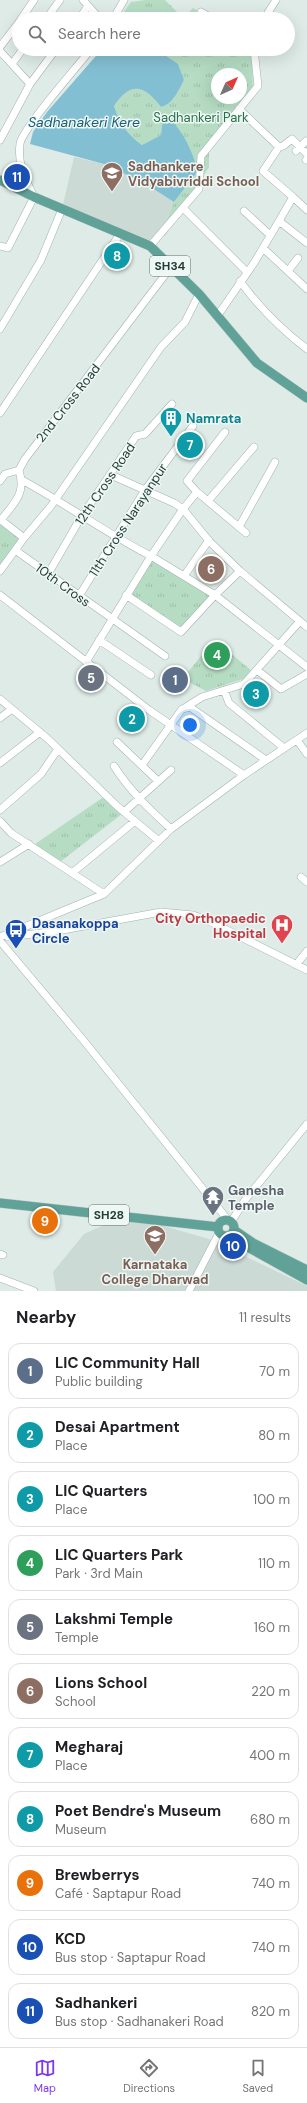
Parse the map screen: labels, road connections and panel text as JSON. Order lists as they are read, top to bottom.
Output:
{
  "streets": {
    "main road": ["SH34", "SH28"],
    "street": [
      "2nd Cross Road",
      "12th Cross Road",
      "11th Cross Narayanpur",
      "10th Cross"
    ]
  },
  "crossings": [
    ["SH34", "2nd Cross Road"],
    ["12th Cross Road", "10th Cross"],
    ["11th Cross Narayanpur", "10th Cross"]
  ],
  "water": ["Sadhanakeri Kere"],
  "parks": ["Sadhankeri Park"],
  "places": {
    "school or university": ["Sadhankere Vidyabivriddi School", "Karnataka College Dharwad"],
    "building": ["Namrata"],
    "hospital": ["City Orthopaedic Hospital"],
    "bus stop": ["Dasanakoppa Circle"],
    "temple": ["Ganesha Temple"]
  },
  "north": "top right",
  "page": {
    "search": "Search here",
    "pins": [
      "11",
      "8",
      "7",
      "6",
      "4",
      "5",
      "1",
      "3",
      "2",
      "9",
      "10"
    ],
    "heading": ["Nearby", "11 results"],
    "list": [
      {
        "mark": "1",
        "name": "LIC Community Hall",
        "note": "Public building",
        "value": "70 m"
      },
      {
        "mark": "2",
        "name": "Desai Apartment",
        "note": "Place",
        "value": "80 m"
      },
      {
        "mark": "3",
        "name": "LIC Quarters",
        "note": "Place",
        "value": "100 m"
      },
      {
        "mark": "4",
        "name": "LIC Quarters Park",
        "note": "Park · 3rd Main",
        "value": "110 m"
      },
      {
        "mark": "5",
        "name": "Lakshmi Temple",
        "note": "Temple",
        "value": "160 m"
      },
      {
        "mark": "6",
        "name": "Lions School",
        "note": "School",
        "value": "220 m"
      },
      {
        "mark": "7",
        "name": "Megharaj",
        "note": "Place",
        "value": "400 m"
      },
      {
        "mark": "8",
        "name": "Poet Bendre's Museum",
        "note": "Museum",
        "value": "680 m"
      },
      {
        "mark": "9",
        "name": "Brewberrys",
        "note": "Café · Saptapur Road",
        "value": "740 m"
      },
      {
        "mark": "10",
        "name": "KCD",
        "note": "Bus stop · Saptapur Road",
        "value": "740 m"
      },
      {
        "mark": "11",
        "name": "Sadhankeri",
        "note": "Bus stop · Sadhanakeri Road",
        "value": "820 m"
      }
    ],
    "nav": ["Map", "Directions", "Saved"]
  }
}
